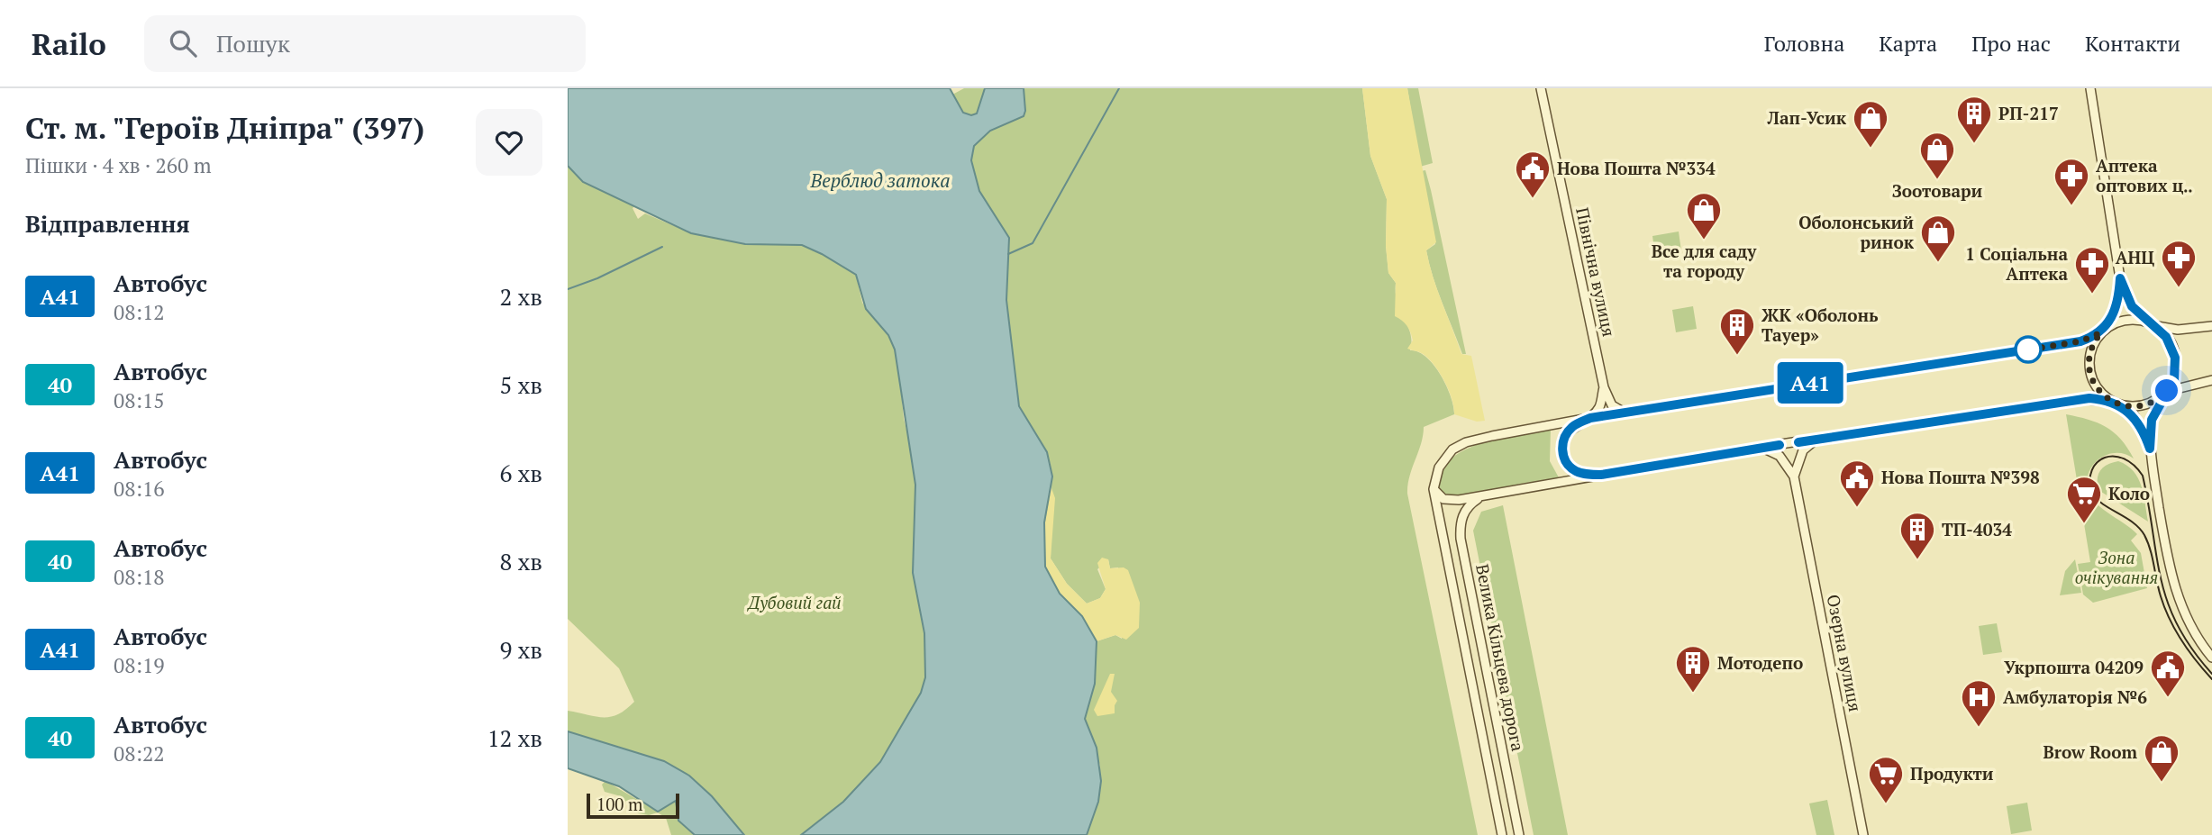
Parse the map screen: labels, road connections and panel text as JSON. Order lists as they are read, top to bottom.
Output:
{
  "streets": {
    "main road": ["Північна вулиця", "Озерна вулиця", "Велика Кільцева дорога"]
  },
  "water": ["Верблюд затока"],
  "parks": ["Зона очікування", "Дубовий гай"],
  "places": {
    "building": [
      "РП-217",
      "ЖК «Оболонь Тауер»",
      "ТП-4034",
      "Мотодепо"
    ],
    "shop": [
      "Лап-Усик",
      "Зоотовари",
      "Все для саду та городу",
      "Оболонський ринок",
      "Brow Room"
    ],
    "public building": ["Нова Пошта №334", "Нова Пошта №398", "Укрпошта 04209"],
    "pharmacy": ["Аптека оптових ц‥", "АНЦ", "1 Соціальна Аптека"],
    "supermarket": ["Коло", "Продукти"],
    "hospital": ["Амбулаторія №6"]
  },
  "lines": ["bus line A41"],
  "scale_bar": "100 m",
  "page": {
    "header": "Railo",
    "search": "Пошук",
    "nav": [
      "Головна",
      "Карта",
      "Про нас",
      "Контакти"
    ],
    "heading": [
      ["Ст. м. \"Героїв Дніпра\" (397)", "Пішки · 4 хв · 260 m"],
      "Відправлення"
    ],
    "on_map": "A41",
    "list": [
      {
        "mark": "A41",
        "name": "Автобус",
        "note": "08:12",
        "value": "2 хв"
      },
      {
        "mark": "40",
        "name": "Автобус",
        "note": "08:15",
        "value": "5 хв"
      },
      {
        "mark": "A41",
        "name": "Автобус",
        "note": "08:16",
        "value": "6 хв"
      },
      {
        "mark": "40",
        "name": "Автобус",
        "note": "08:18",
        "value": "8 хв"
      },
      {
        "mark": "A41",
        "name": "Автобус",
        "note": "08:19",
        "value": "9 хв"
      },
      {
        "mark": "40",
        "name": "Автобус",
        "note": "08:22",
        "value": "12 хв"
      }
    ],
    "scale": "100 m"
  }
}
